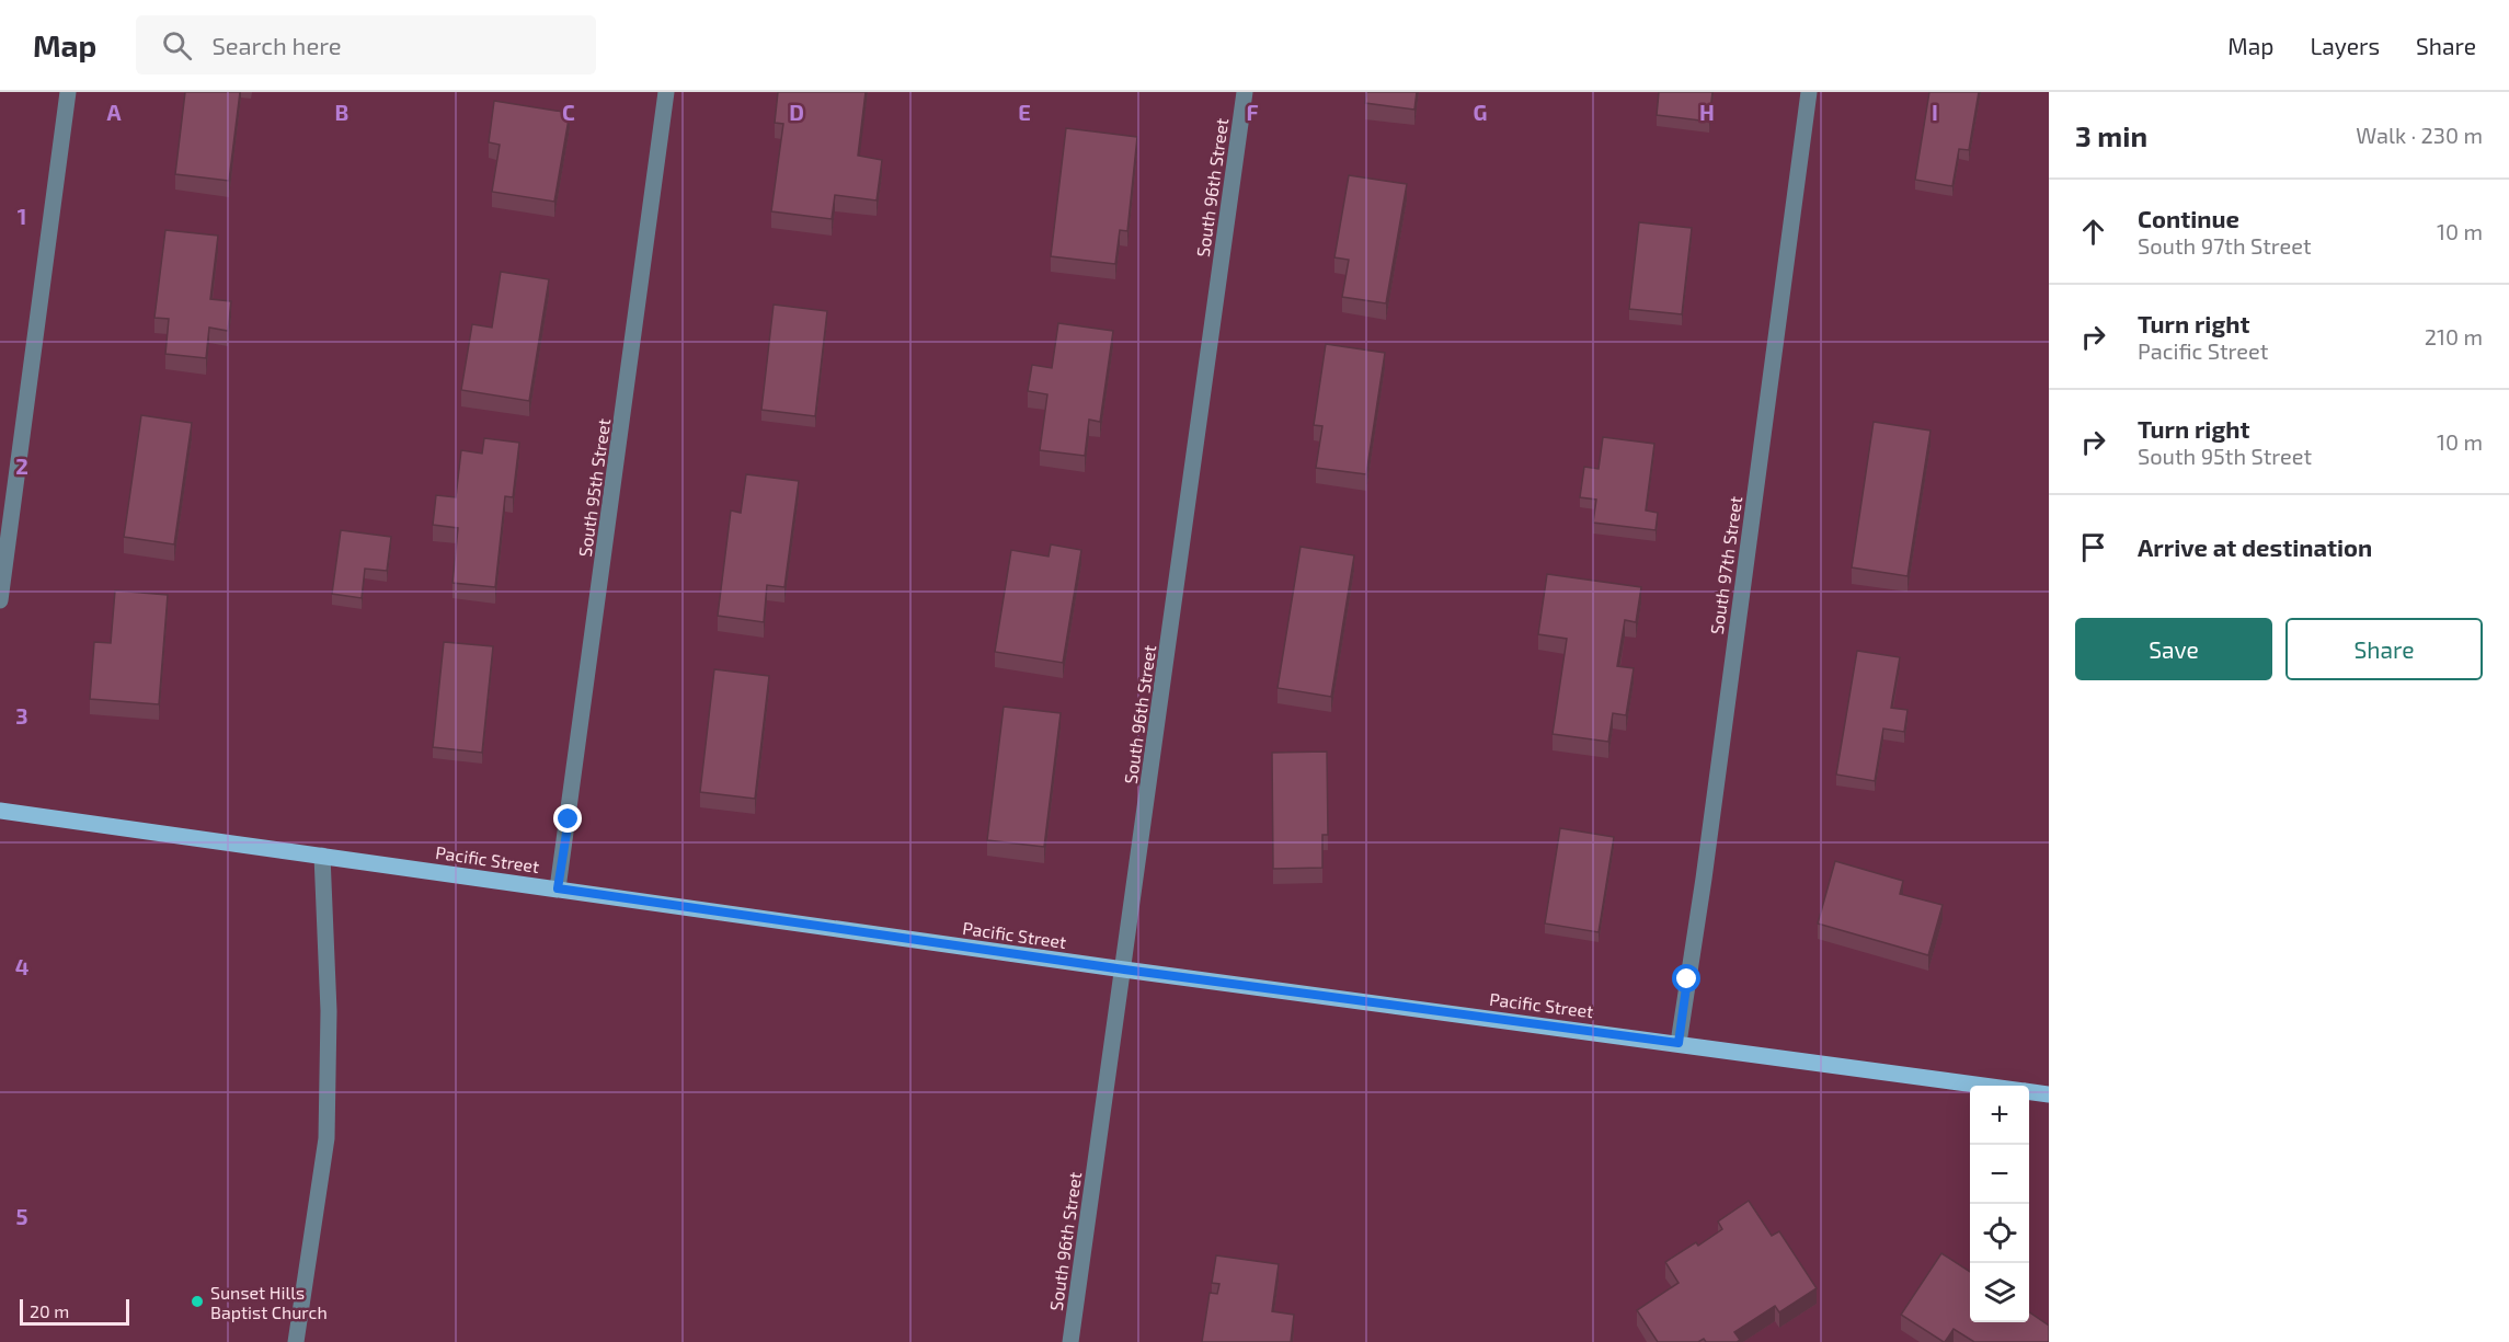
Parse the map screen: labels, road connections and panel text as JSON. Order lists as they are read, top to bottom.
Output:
{
  "streets": {
    "main road": ["Pacific Street"],
    "street": ["South 96th Street", "South 95th Street", "South 97th Street"]
  },
  "crossings": [
    ["South 96th Street", "Pacific Street"],
    ["South 95th Street", "Pacific Street"],
    ["South 97th Street", "Pacific Street"]
  ],
  "places": ["Sunset Hills Baptist Church"],
  "scale_bar": "20 m",
  "page": {
    "header": "Map",
    "search": "Search here",
    "nav": ["Map", "Layers", "Share"],
    "heading": ["3 min", "Walk · 230 m"],
    "list": [
      ["Continue", "South 97th Street", "10 m"],
      ["Turn right", "Pacific Street", "210 m"],
      ["Turn right", "South 95th Street", "10 m"],
      "Arrive at destination"
    ],
    "buttons": ["Save", "Share"],
    "map_buttons": ["+", "−"],
    "scale": "20 m"
  },
  "grid": {
    "columns": [
      "A",
      "B",
      "C",
      "D",
      "E",
      "F",
      "G",
      "H",
      "I"
    ],
    "rows": [
      "1",
      "2",
      "3",
      "4",
      "5"
    ]
  }
}
